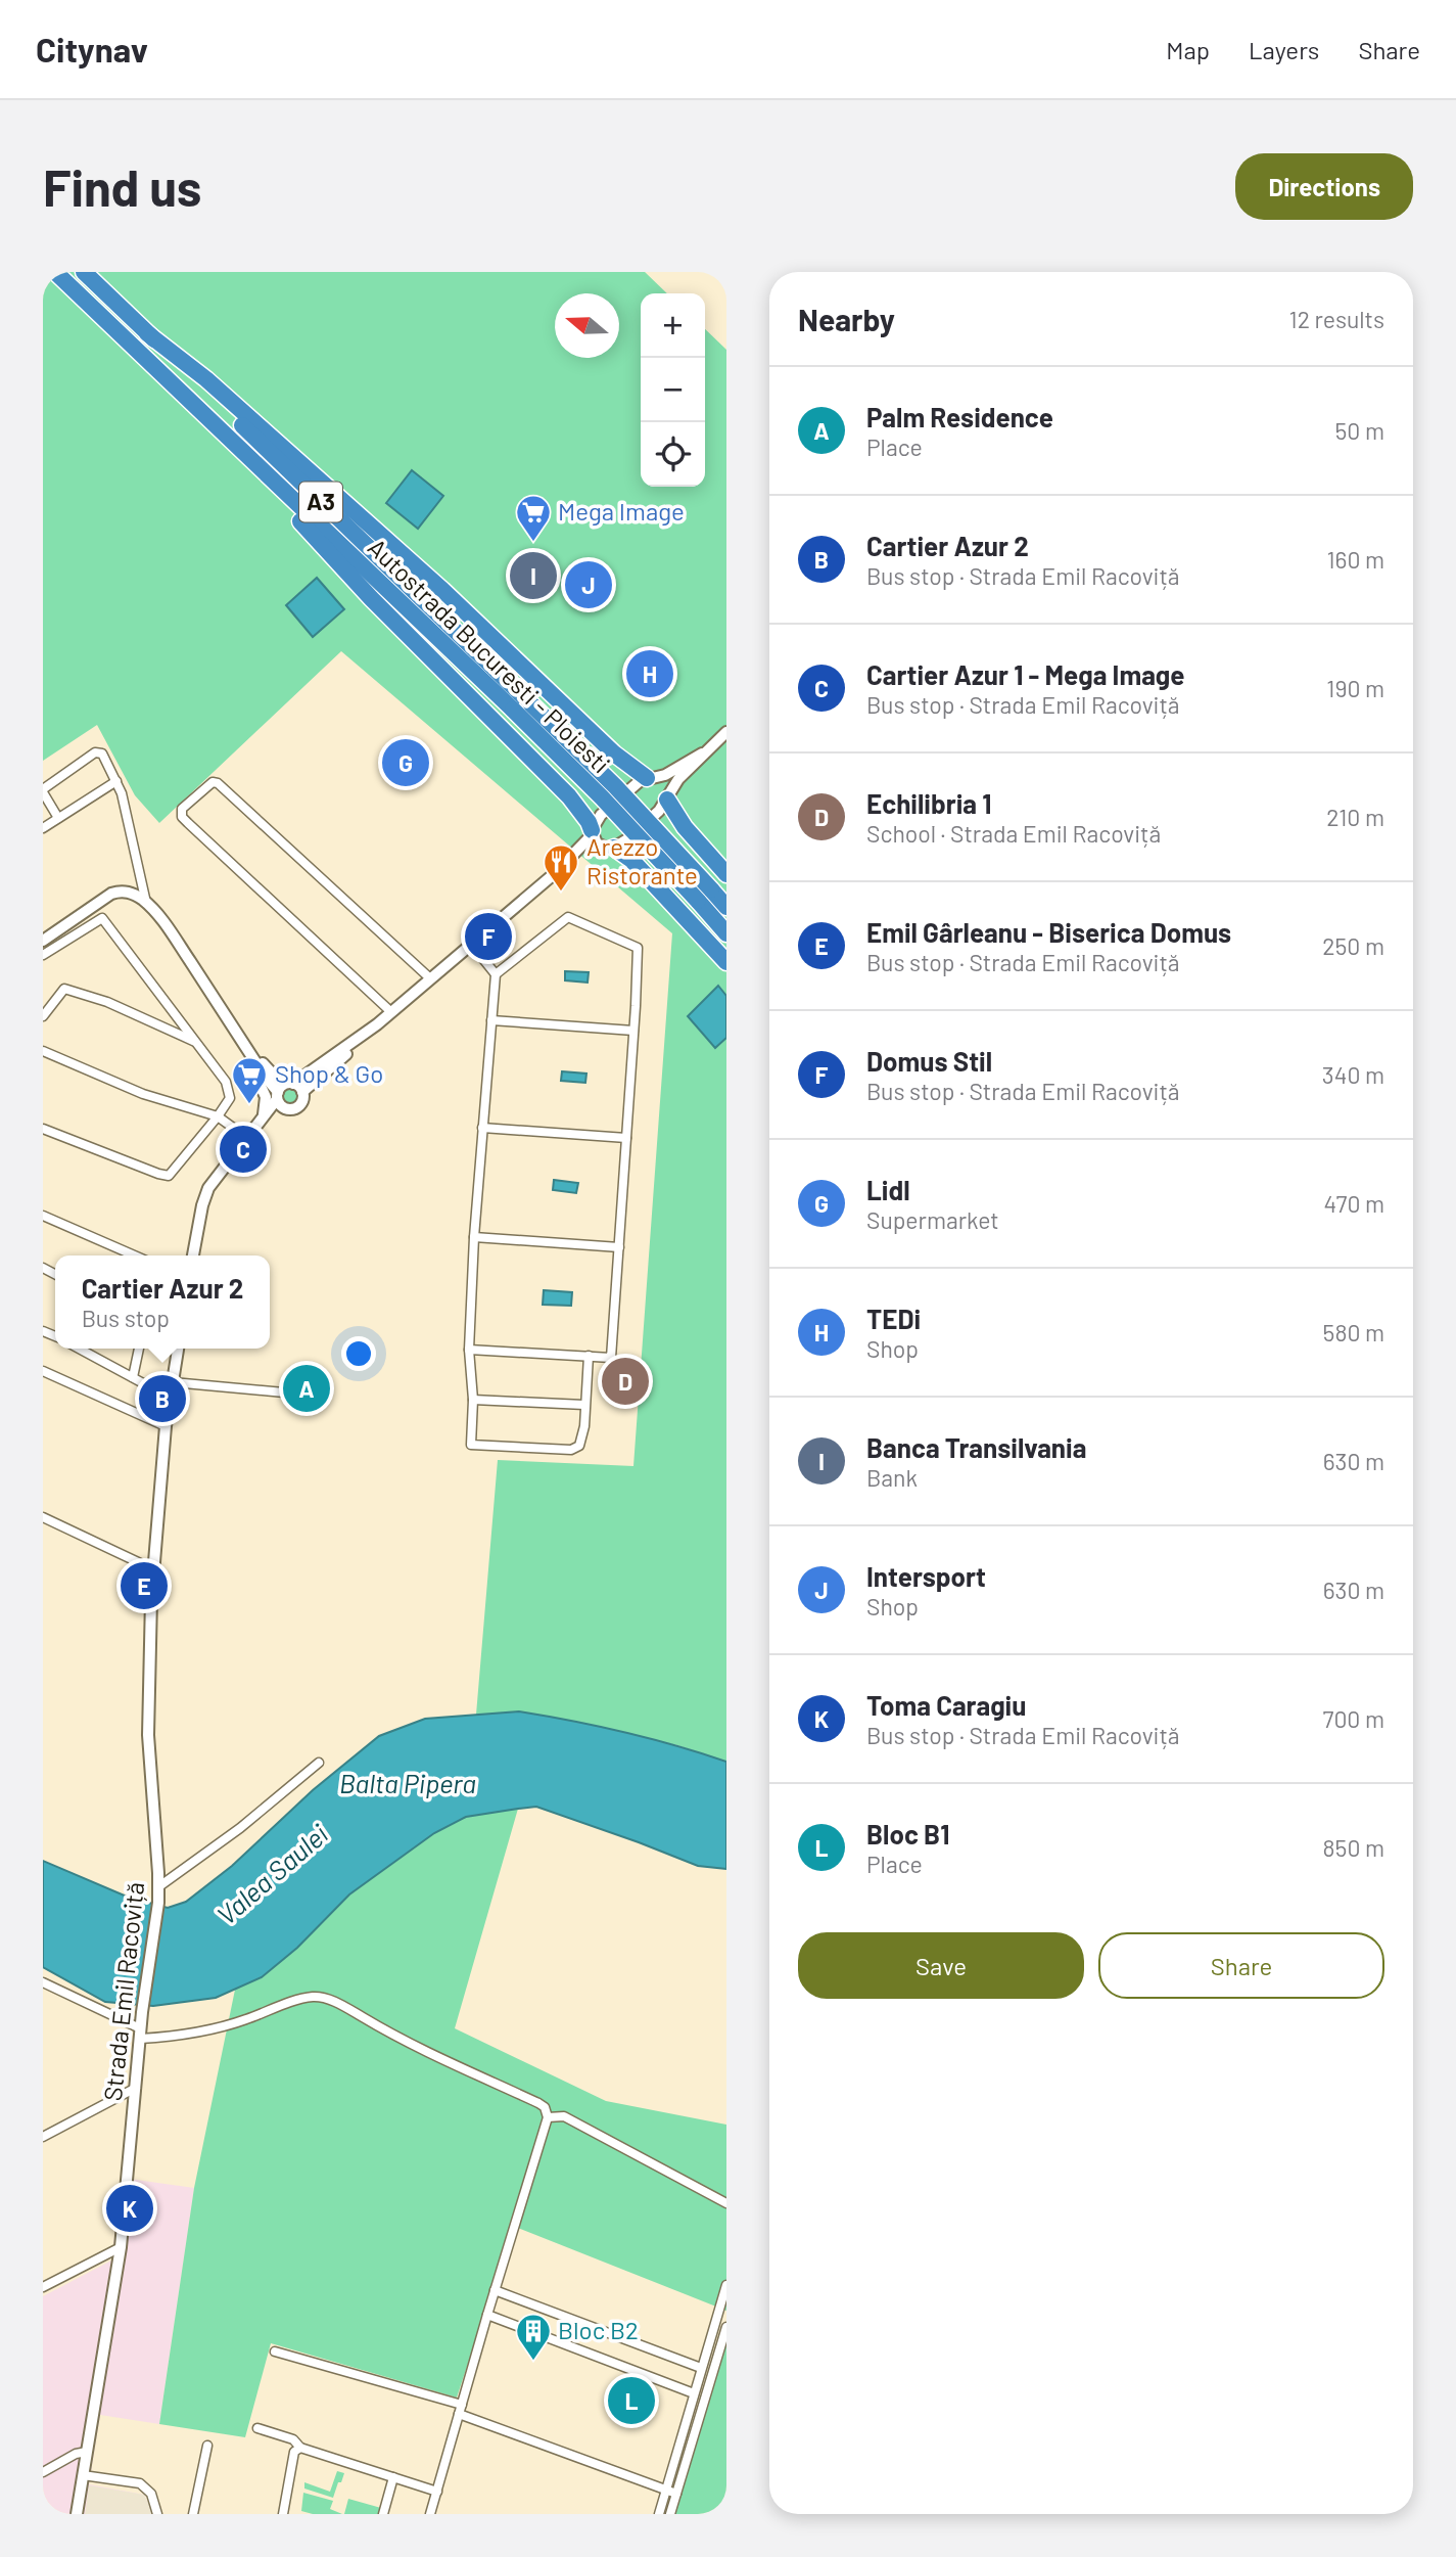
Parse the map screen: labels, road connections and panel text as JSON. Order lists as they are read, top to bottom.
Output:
{
  "streets": {
    "highway": ["A3", "Autostrada Bucuresti - Ploiesti"],
    "street": ["Strada Emil Racoviță"]
  },
  "water": ["Balta Pipera", "Valea Saulei"],
  "places": {
    "supermarket": ["Mega Image", "Shop & Go"],
    "restaurant": ["Arezzo Ristorante"],
    "building": ["Bloc B2"]
  },
  "north": "left",
  "page": {
    "header": "Citynav",
    "nav": ["Map", "Layers", "Share"],
    "buttons": [
      "Directions",
      ["Save", "Share"]
    ],
    "title": "Find us",
    "heading": ["Nearby", "12 results"],
    "map_buttons": ["+", "−"],
    "list": [
      {
        "mark": "A",
        "name": "Palm Residence",
        "note": "Place",
        "value": "50 m"
      },
      {
        "mark": "B",
        "name": "Cartier Azur 2",
        "note": "Bus stop · Strada Emil Racoviță",
        "value": "160 m"
      },
      {
        "mark": "C",
        "name": "Cartier Azur 1 - Mega Image",
        "note": "Bus stop · Strada Emil Racoviță",
        "value": "190 m"
      },
      {
        "mark": "D",
        "name": "Echilibria 1",
        "note": "School · Strada Emil Racoviță",
        "value": "210 m"
      },
      {
        "mark": "E",
        "name": "Emil Gârleanu - Biserica Domus",
        "note": "Bus stop · Strada Emil Racoviță",
        "value": "250 m"
      },
      {
        "mark": "F",
        "name": "Domus Stil",
        "note": "Bus stop · Strada Emil Racoviță",
        "value": "340 m"
      },
      {
        "mark": "G",
        "name": "Lidl",
        "note": "Supermarket",
        "value": "470 m"
      },
      {
        "mark": "H",
        "name": "TEDi",
        "note": "Shop",
        "value": "580 m"
      },
      {
        "mark": "I",
        "name": "Banca Transilvania",
        "note": "Bank",
        "value": "630 m"
      },
      {
        "mark": "J",
        "name": "Intersport",
        "note": "Shop",
        "value": "630 m"
      },
      {
        "mark": "K",
        "name": "Toma Caragiu",
        "note": "Bus stop · Strada Emil Racoviță",
        "value": "700 m"
      },
      {
        "mark": "L",
        "name": "Bloc B1",
        "note": "Place",
        "value": "850 m"
      }
    ],
    "pins": [
      "I",
      "J",
      "H",
      "G",
      "F",
      "C",
      "D",
      "A",
      "B",
      "E",
      "K",
      "L"
    ],
    "popup": ["Cartier Azur 2", "Bus stop"]
  }
}
